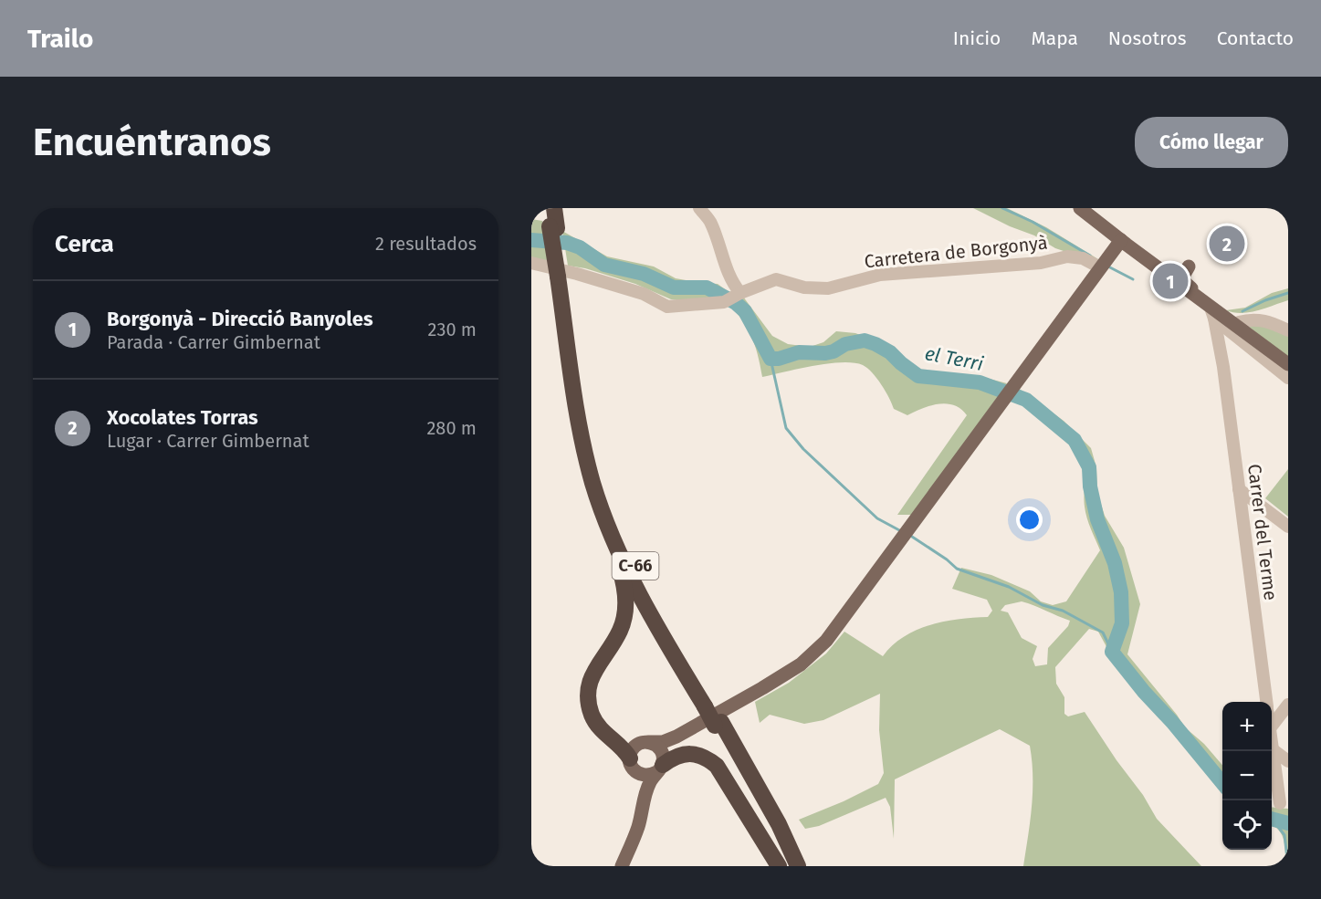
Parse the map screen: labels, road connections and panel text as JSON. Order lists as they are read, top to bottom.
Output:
{
  "streets": {
    "highway": ["C-66"],
    "street": ["Carretera de Borgonyà", "Carrer del Terme"]
  },
  "water": ["el Terri"],
  "page": {
    "header": "Trailo",
    "nav": [
      "Inicio",
      "Mapa",
      "Nosotros",
      "Contacto"
    ],
    "buttons": "Cómo llegar",
    "title": "Encuéntranos",
    "heading": ["Cerca", "2 resultados"],
    "pins": ["2", "1"],
    "list": [
      {
        "mark": "1",
        "name": "Borgonyà - Direcció Banyoles",
        "note": "Parada · Carrer Gimbernat",
        "value": "230 m"
      },
      {
        "mark": "2",
        "name": "Xocolates Torras",
        "note": "Lugar · Carrer Gimbernat",
        "value": "280 m"
      }
    ],
    "map_buttons": ["+", "−"]
  }
}
